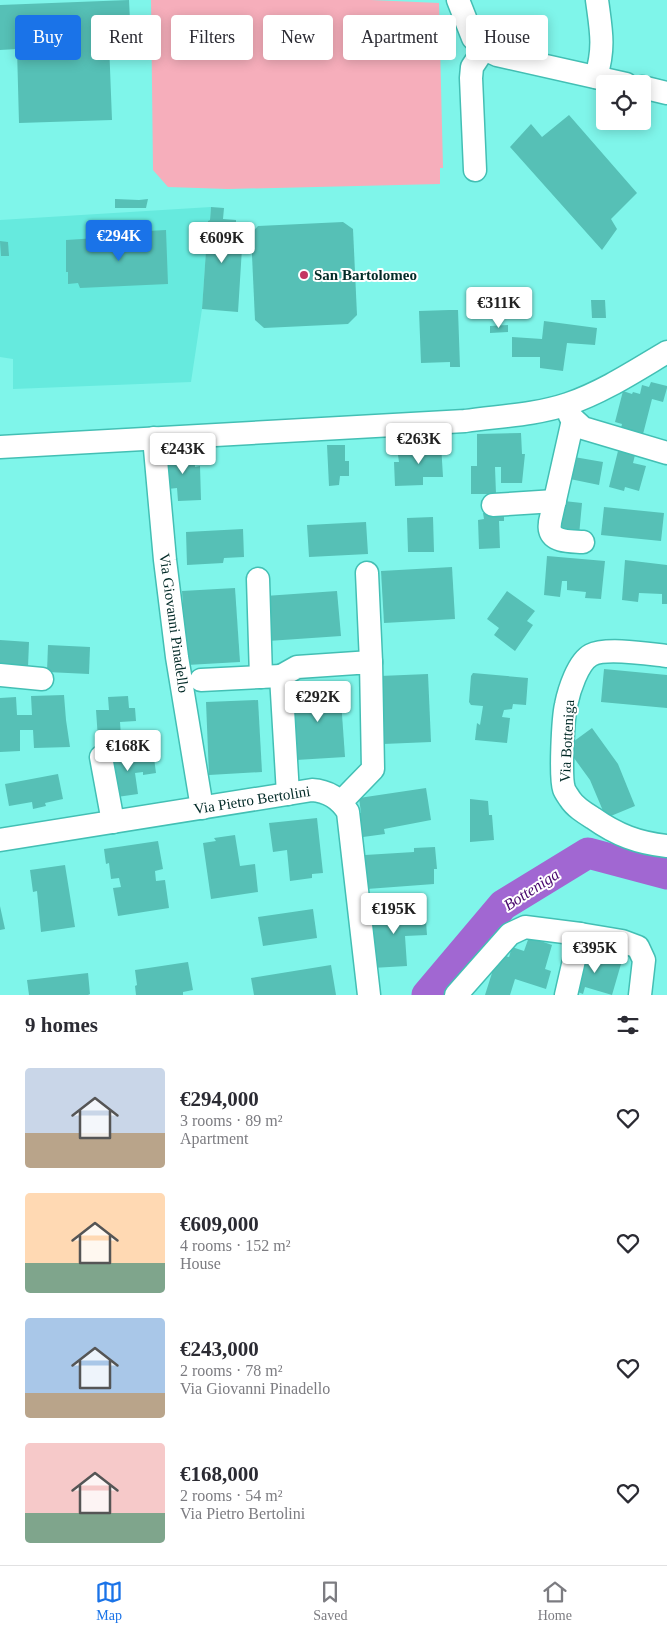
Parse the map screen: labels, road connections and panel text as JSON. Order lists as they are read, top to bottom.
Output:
{
  "streets": {
    "street": ["Via Giovanni Pinadello", "Via Botteniga", "Via Pietro Bertolini"]
  },
  "crossings": [
    ["Via Giovanni Pinadello", "Via Pietro Bertolini"]
  ],
  "water": ["Botteniga"],
  "places": ["San Bartolomeo"],
  "page": {
    "chip": [
      "Buy",
      "Rent",
      "Filters",
      "New",
      "Apartment",
      "House"
    ],
    "price": [
      "€294K",
      "€609K",
      "€311K",
      "€263K",
      "€243K",
      "€292K",
      "€168K",
      "€195K",
      "€395K"
    ],
    "heading": "9 homes",
    "list": [
      {
        "name": "€294,000",
        "note": "3 rooms · 89 m² · Apartment"
      },
      {
        "name": "€609,000",
        "note": "4 rooms · 152 m² · House"
      },
      {
        "name": "€243,000",
        "note": "2 rooms · 78 m² · Via Giovanni Pinadello"
      },
      {
        "name": "€168,000",
        "note": "2 rooms · 54 m² · Via Pietro Bertolini"
      }
    ],
    "tabs": ["Map", "Saved", "Home"]
  }
}
